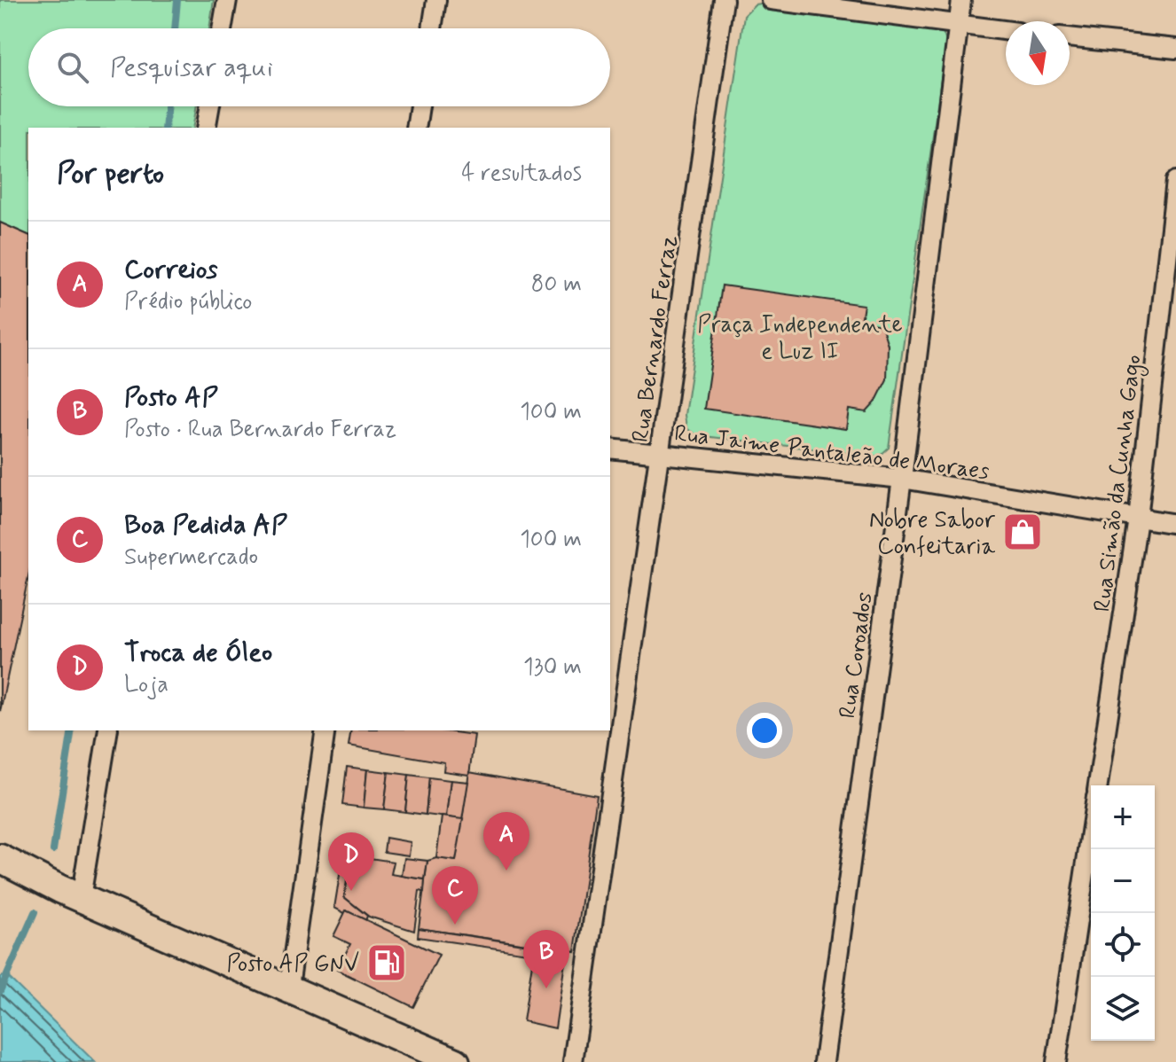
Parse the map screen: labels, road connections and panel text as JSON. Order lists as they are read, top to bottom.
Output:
{
  "streets": {
    "street": [
      "Rua Bernardo Ferraz",
      "Rua Jaime Pantaleão de Moraes",
      "Rua Simão da Cunha Gago",
      "Rua Coroados"
    ]
  },
  "crossings": [
    ["Rua Bernardo Ferraz", "Rua Jaime Pantaleão de Moraes"],
    ["Rua Jaime Pantaleão de Moraes", "Rua Simão da Cunha Gago"],
    ["Rua Jaime Pantaleão de Moraes", "Rua Coroados"]
  ],
  "parks": ["Praça Independente e Luz II"],
  "places": {
    "shop": ["Nobre Sabor Confeitaria"],
    "fuel station": ["Posto AP GNV"]
  },
  "north": "bottom",
  "page": {
    "search": "Pesquisar aqui",
    "heading": ["Por perto", "4 resultados"],
    "list": [
      {
        "mark": "A",
        "name": "Correios",
        "note": "Prédio público",
        "value": "80 m"
      },
      {
        "mark": "B",
        "name": "Posto AP",
        "note": "Posto · Rua Bernardo Ferraz",
        "value": "100 m"
      },
      {
        "mark": "C",
        "name": "Boa Pedida AP",
        "note": "Supermercado",
        "value": "100 m"
      },
      {
        "mark": "D",
        "name": "Troca de Óleo",
        "note": "Loja",
        "value": "130 m"
      }
    ],
    "map_buttons": ["+", "−"],
    "pins": [
      "A",
      "D",
      "C",
      "B"
    ]
  }
}
